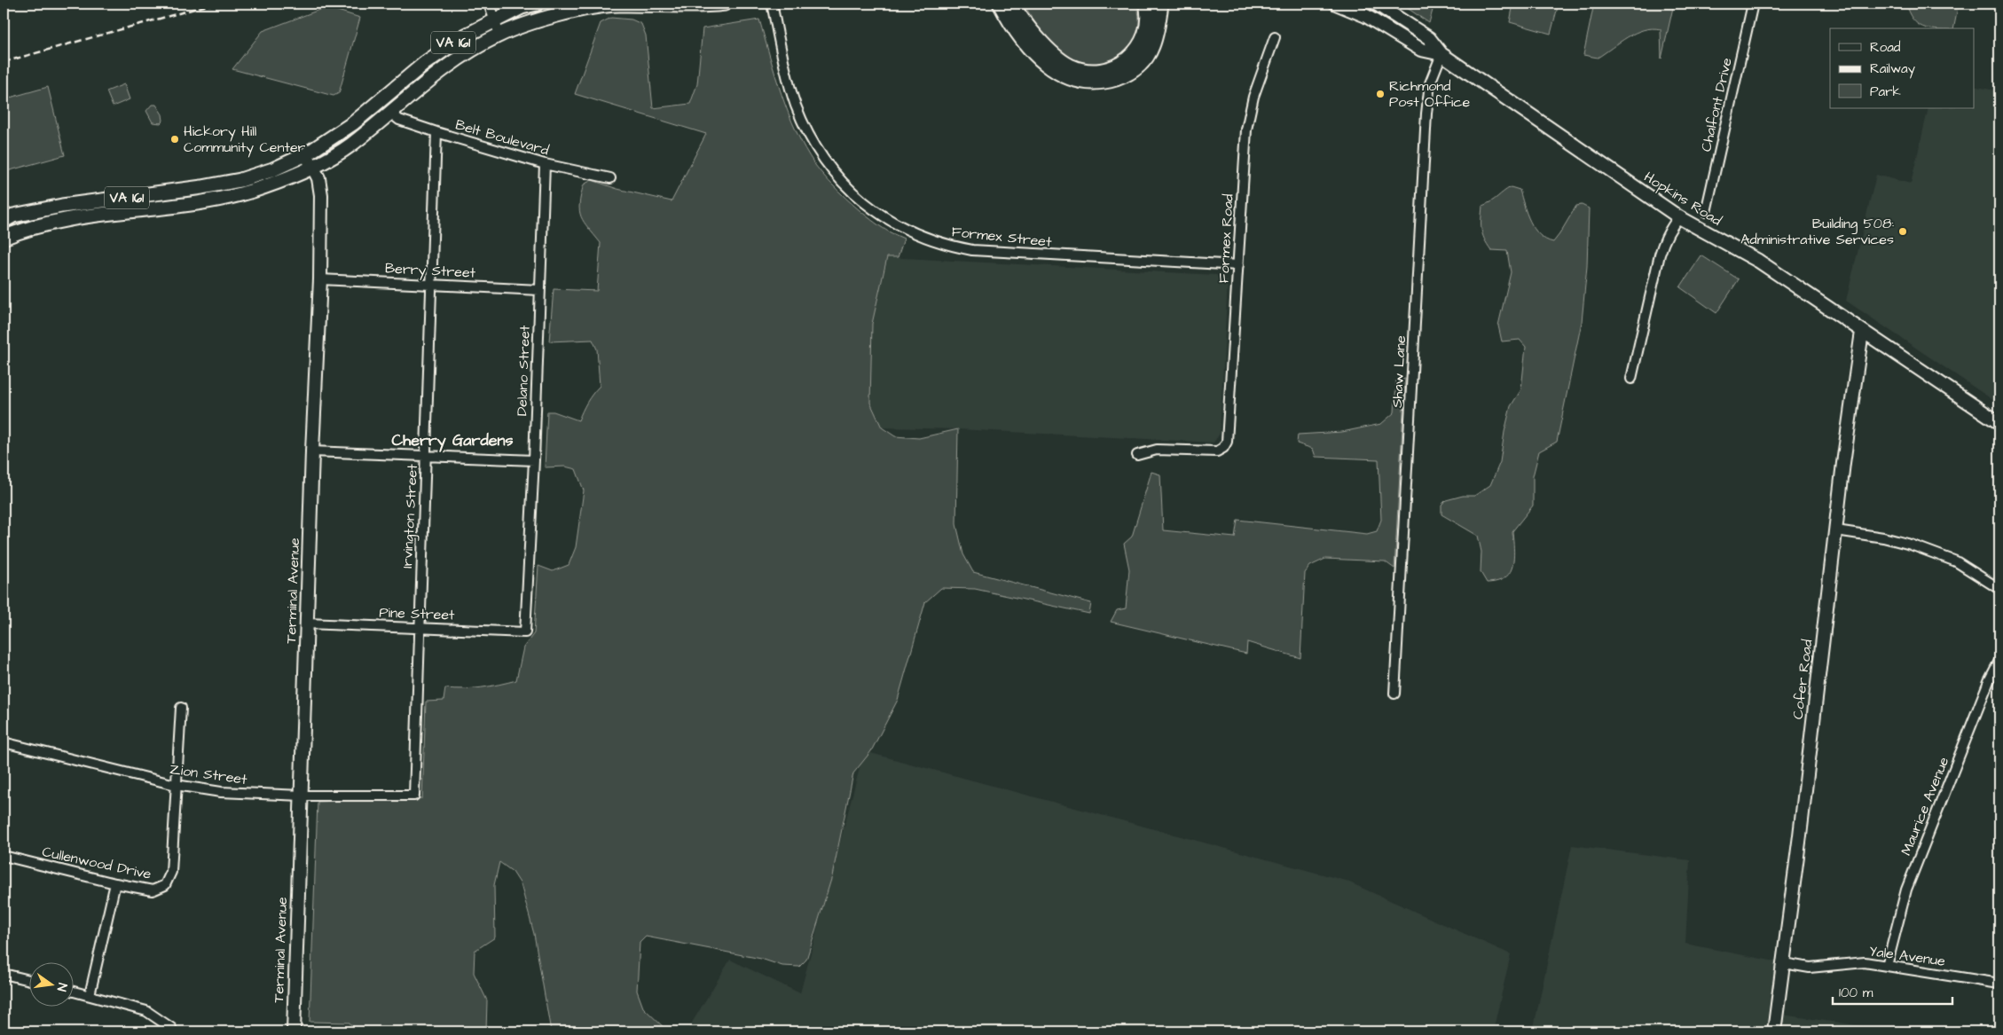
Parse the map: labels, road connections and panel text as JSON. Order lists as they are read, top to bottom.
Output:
{
  "streets": {
    "main road": ["VA 161"],
    "street": [
      "Chalfont Drive",
      "Belt Boulevard",
      "Hopkins Road",
      "Formex Street",
      "Formex Road",
      "Berry Street",
      "Delano Street",
      "Shaw Lane",
      "Irvington Street",
      "Terminal Avenue",
      "Pine Street",
      "Cofer Road",
      "Zion Street",
      "Maurice Avenue",
      "Cullenwood Drive",
      "Yale Avenue"
    ]
  },
  "crossings": [
    ["VA 161", "Belt Boulevard"],
    ["VA 161", "Terminal Avenue"],
    ["Belt Boulevard", "Delano Street"],
    ["Belt Boulevard", "Irvington Street"],
    ["Hopkins Road", "Shaw Lane"],
    ["Hopkins Road", "Cofer Road"],
    ["Formex Street", "Formex Road"],
    ["Berry Street", "Delano Street"],
    ["Berry Street", "Irvington Street"],
    ["Berry Street", "Terminal Avenue"],
    ["Delano Street", "Pine Street"],
    ["Irvington Street", "Pine Street"],
    ["Irvington Street", "Zion Street"],
    ["Terminal Avenue", "Pine Street"],
    ["Terminal Avenue", "Zion Street"],
    ["Cofer Road", "Yale Avenue"],
    ["Zion Street", "Cullenwood Drive"],
    ["Maurice Avenue", "Yale Avenue"]
  ],
  "districts": ["Cherry Gardens"],
  "places": ["Richmond Post Office", "Hickory Hill Community Center", "Building 508: Administrative Services"],
  "legend": ["Road", "Railway", "Park"],
  "scale_bar": "100 m",
  "north": "right"
}
